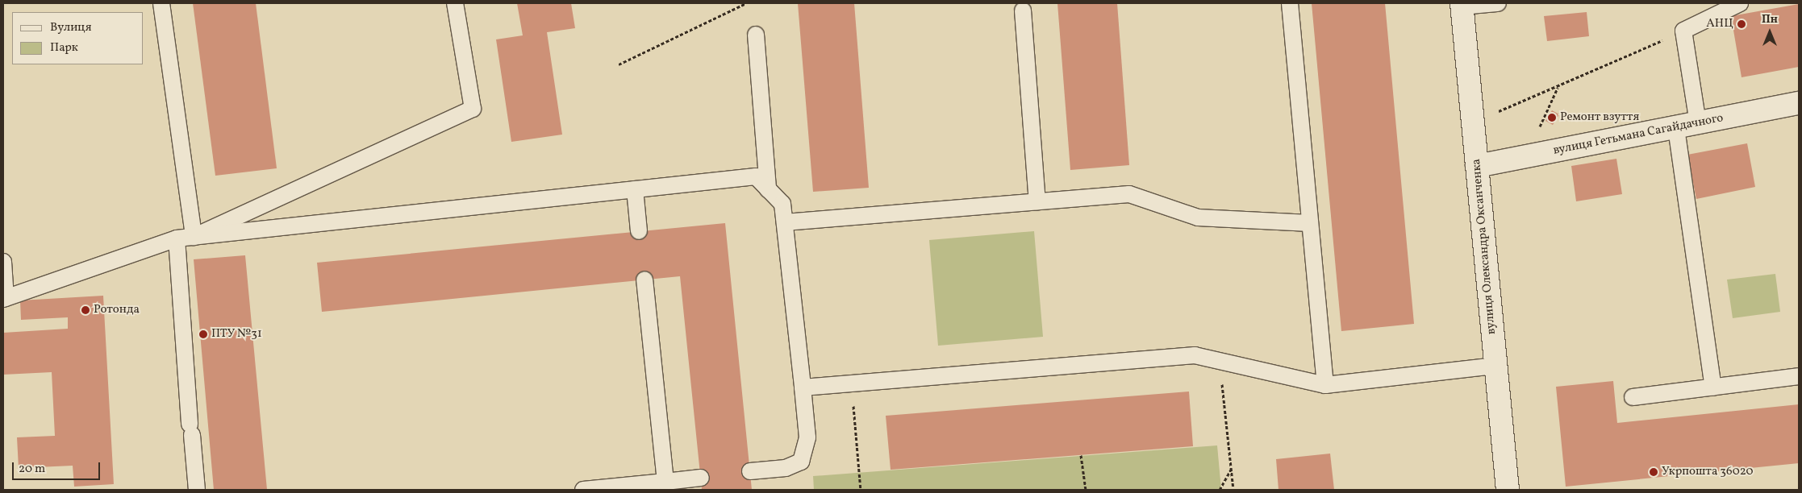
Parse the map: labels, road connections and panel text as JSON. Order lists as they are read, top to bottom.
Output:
{
  "streets": {
    "street": ["вулиця Гетьмана Сагайдачного", "вулиця Олександра Оксанченка"]
  },
  "crossings": [
    ["вулиця Гетьмана Сагайдачного", "вулиця Олександра Оксанченка"]
  ],
  "places": [
    "АНЦ",
    "Ремонт взуття",
    "Ротонда",
    "ПТУ №31",
    "Укрпошта 36020"
  ],
  "legend": ["Вулиця", "Парк"],
  "scale_bar": "20 m",
  "north": "top"
}
